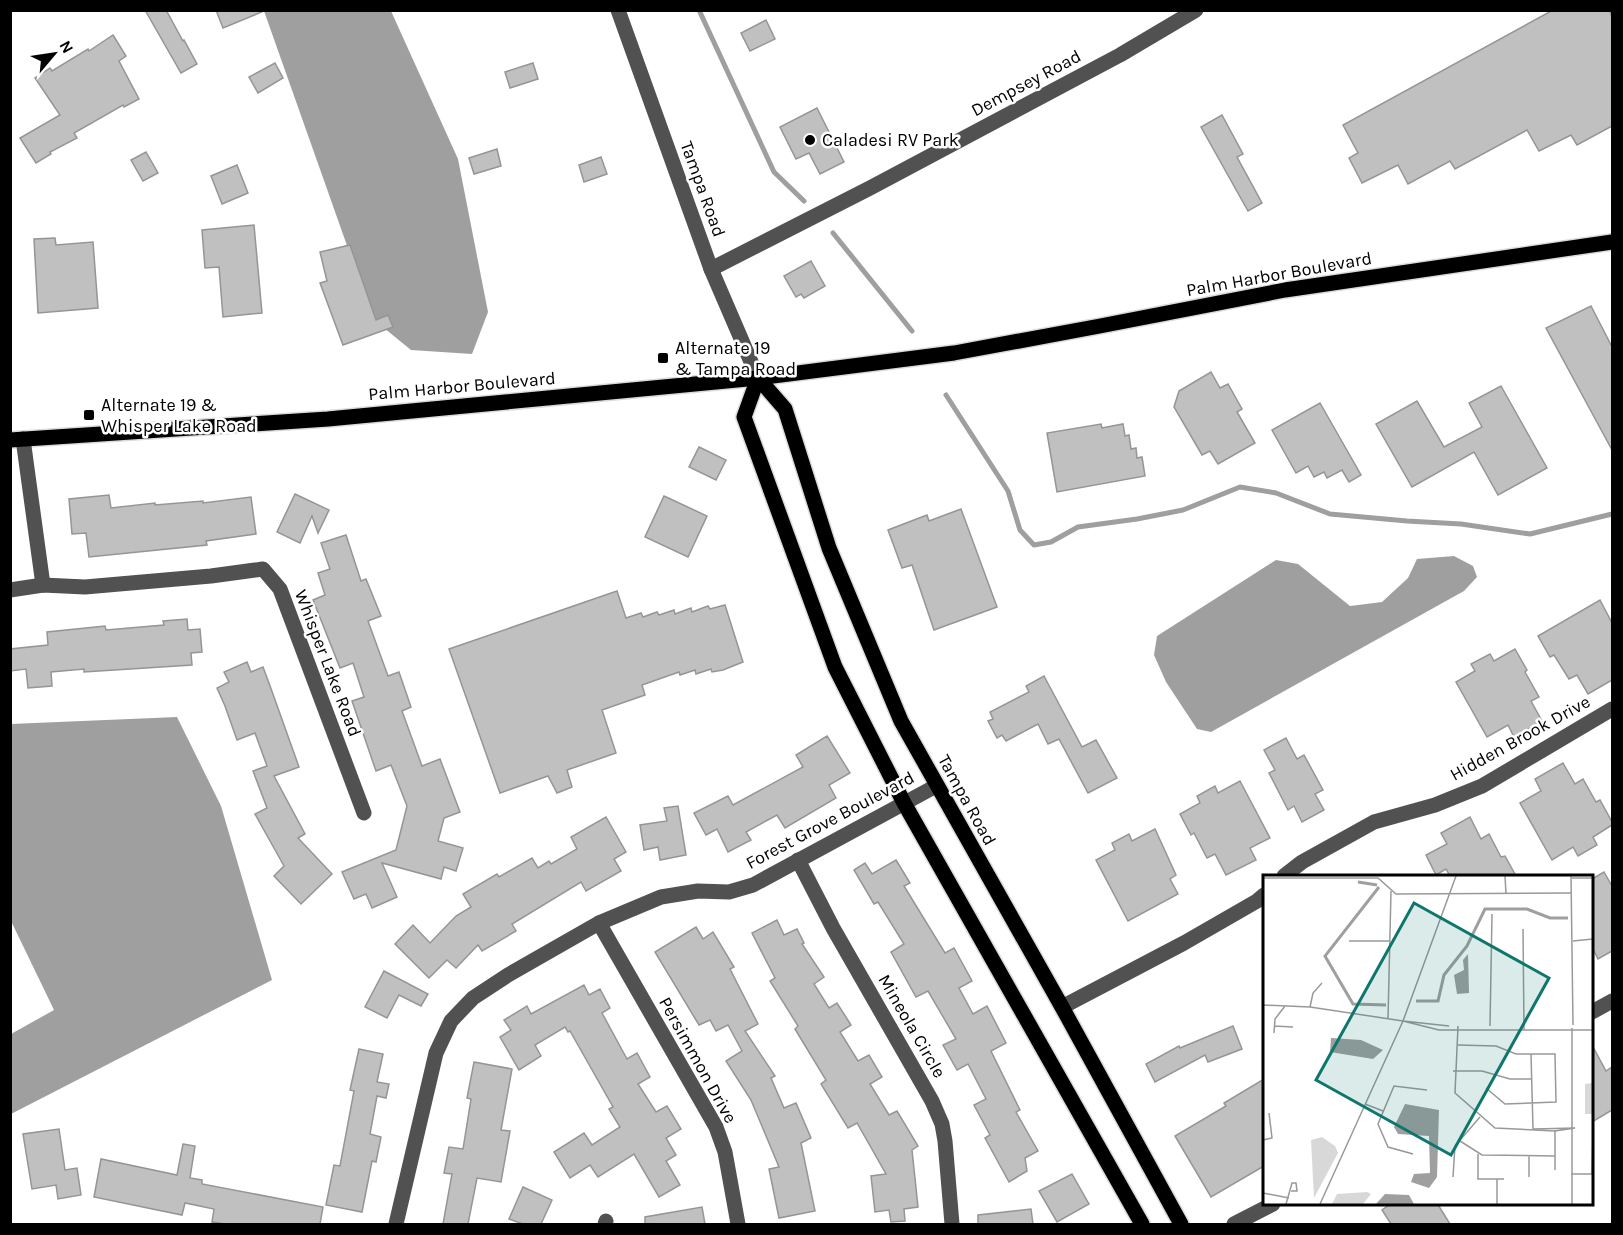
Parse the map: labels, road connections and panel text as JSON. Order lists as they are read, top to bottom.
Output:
{
  "streets": {
    "main road": ["Tampa Road", "Palm Harbor Boulevard"],
    "street": [
      "Dempsey Road",
      "Whisper Lake Road",
      "Hidden Brook Drive",
      "Forest Grove Boulevard",
      "Mineola Circle",
      "Persimmon Drive"
    ]
  },
  "crossings": [
    ["Dempsey Road", "Tampa Road"],
    ["Tampa Road", "Palm Harbor Boulevard"],
    ["Tampa Road", "Forest Grove Boulevard"],
    ["Forest Grove Boulevard", "Mineola Circle"],
    ["Forest Grove Boulevard", "Persimmon Drive"]
  ],
  "places": {
    "other": ["Caladesi RV Park"],
    "transit": ["Alternate 19 & Tampa Road", "Alternate 19 & Whisper Lake Road"]
  },
  "north": "top right"
}
